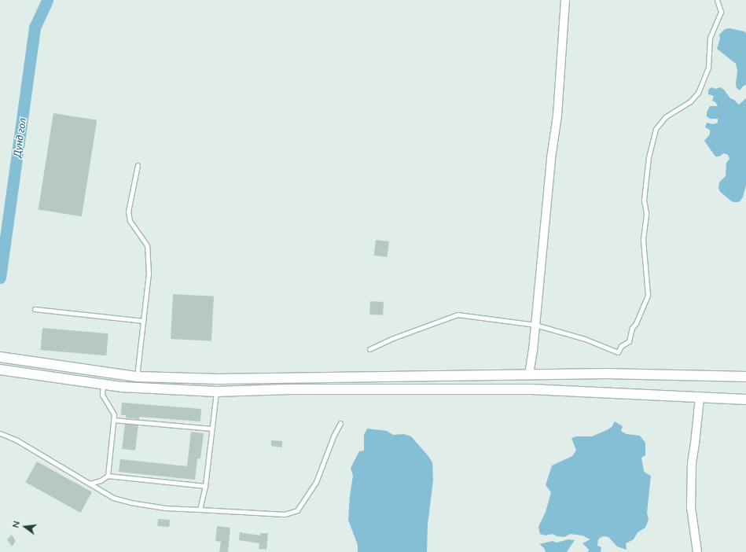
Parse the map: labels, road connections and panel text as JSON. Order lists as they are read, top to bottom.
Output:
{
  "water": ["Дунд гол"],
  "north": "left"
}
